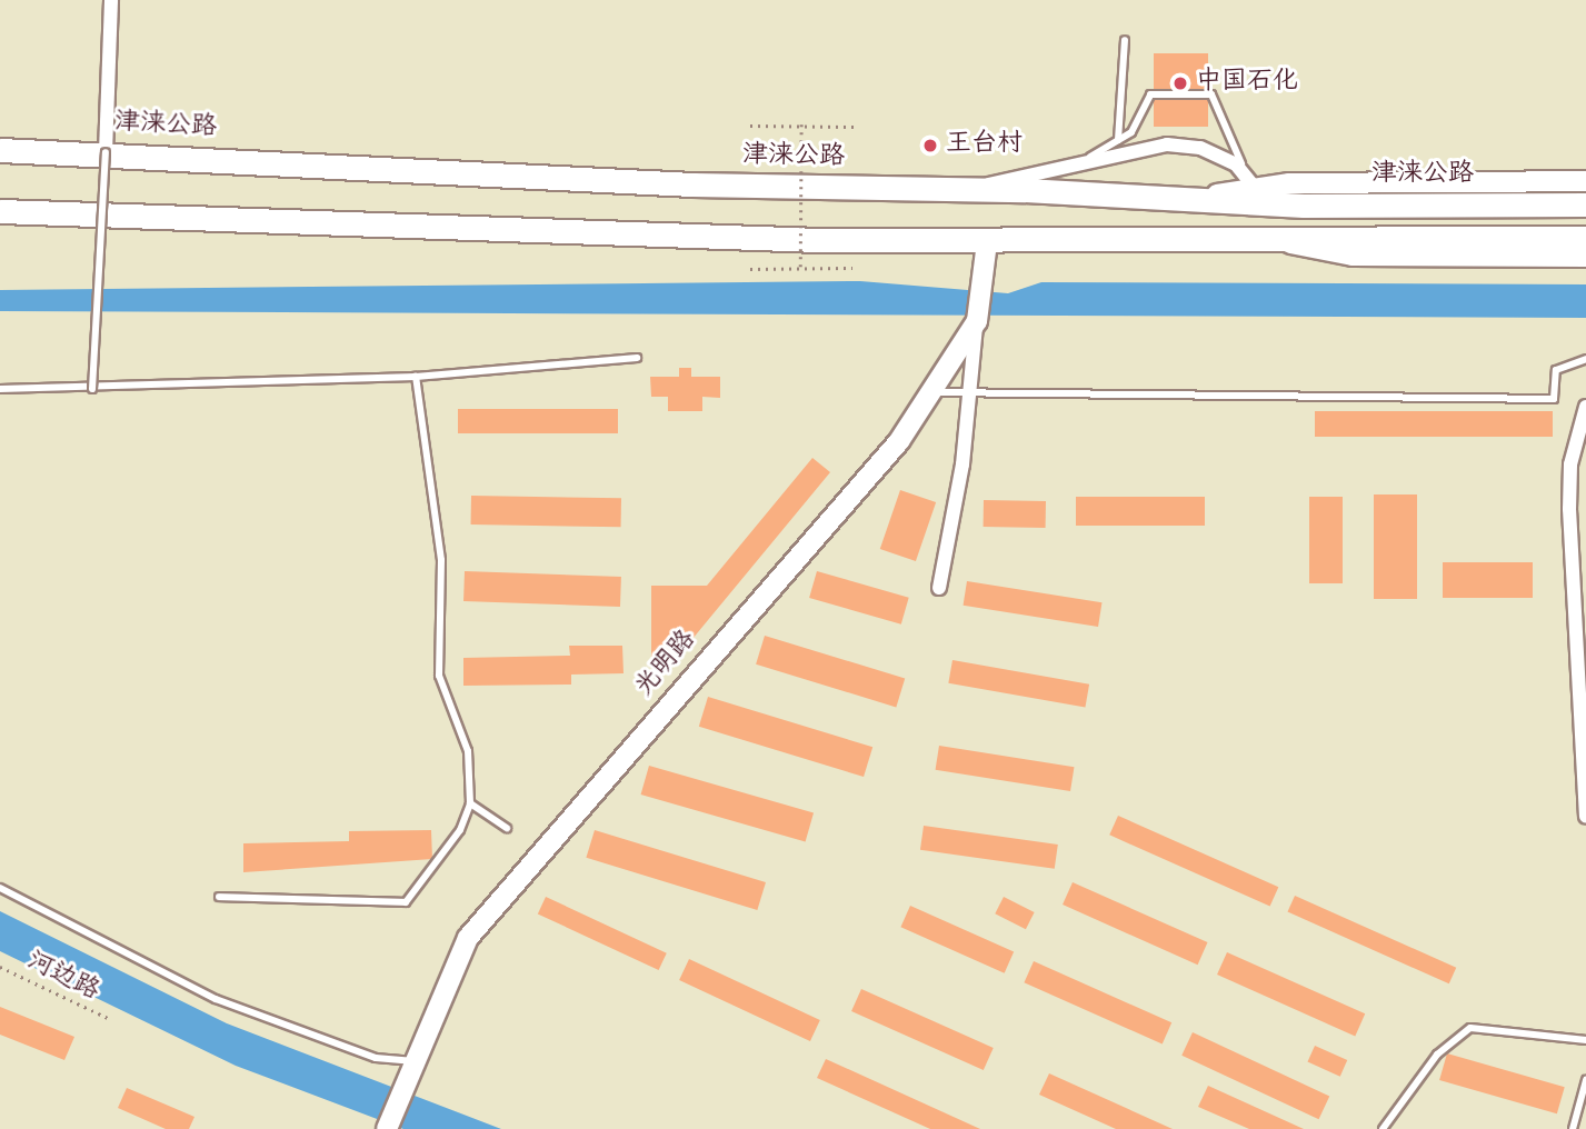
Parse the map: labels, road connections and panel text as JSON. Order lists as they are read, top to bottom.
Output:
{
  "streets": {
    "highway": ["津涞公路"],
    "street": ["光明路"],
    "path": ["河边路"]
  },
  "places": ["中国石化", "王台村"]
}
